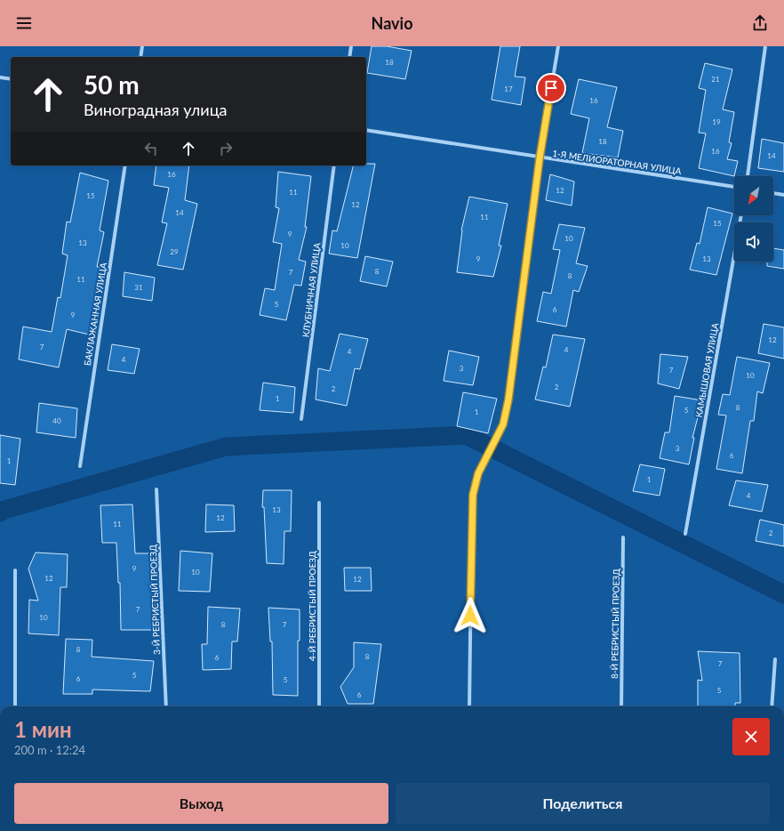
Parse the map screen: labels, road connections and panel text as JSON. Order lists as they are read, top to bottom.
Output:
{
  "streets": {
    "street": [
      "1-Я МЕЛИОРАТОРНАЯ УЛИЦА",
      "КЛУБНИЧНАЯ УЛИЦА",
      "БАКЛАЖАННАЯ УЛИЦА",
      "КАМЫШОВАЯ УЛИЦА",
      "3-Й РЕБРИСТЫЙ ПРОЕЗД",
      "4-Й РЕБРИСТЫЙ ПРОЕЗД",
      "8-Й РЕБРИСТЫЙ ПРОЕЗД"
    ]
  },
  "house_numbers": [
    "18",
    "21",
    "17",
    "16",
    "19",
    "18",
    "16",
    "14",
    "16",
    "12",
    "11",
    "15",
    "12",
    "14",
    "11",
    "15",
    "9",
    "10",
    "13",
    "10",
    "29",
    "9",
    "13",
    "8",
    "7",
    "8",
    "11",
    "31",
    "5",
    "6",
    "9",
    "12",
    "7",
    "4",
    "4",
    "4",
    "3",
    "7",
    "10",
    "2",
    "2",
    "1",
    "8",
    "5",
    "1",
    "40",
    "3",
    "6",
    "1",
    "1",
    "4",
    "13",
    "12",
    "11",
    "2",
    "9",
    "10",
    "12",
    "12",
    "7",
    "10",
    "8",
    "7",
    "8",
    "8",
    "6",
    "7",
    "5",
    "6",
    "5",
    "5",
    "6"
  ],
  "north": "bottom left",
  "page": {
    "header": "Navio",
    "turn": ["50 m", "Виноградная улица"],
    "heading": ["1 мин", "200 m · 12:24"],
    "buttons": ["Выход", "Поделиться"]
  }
}
